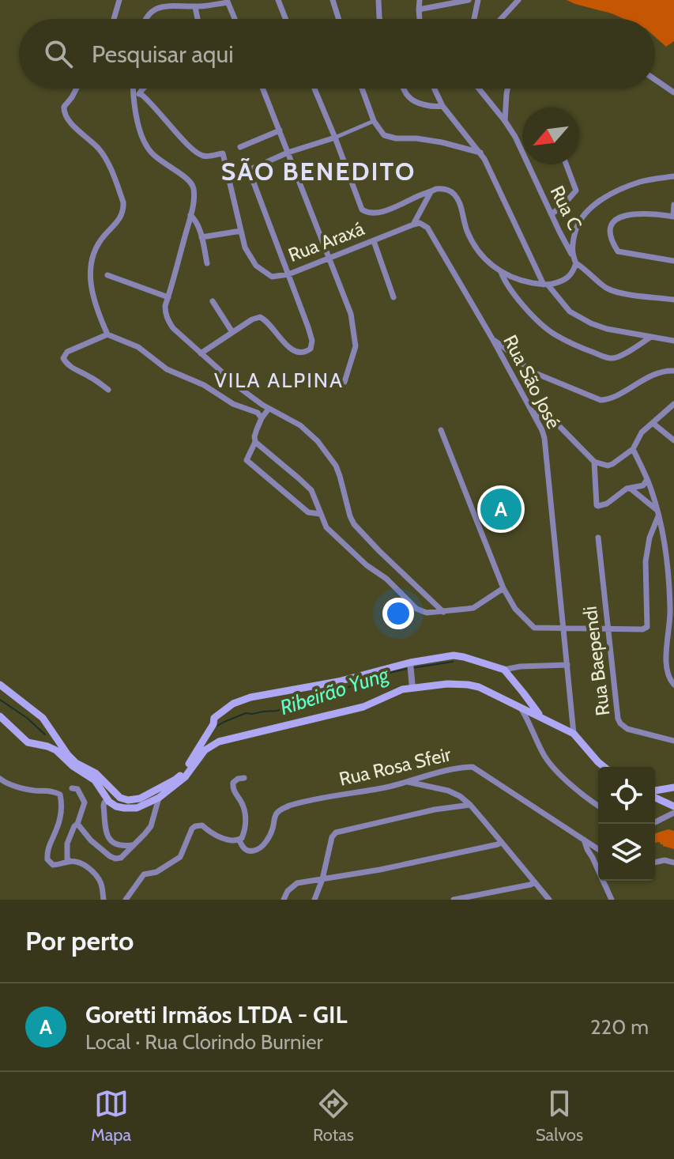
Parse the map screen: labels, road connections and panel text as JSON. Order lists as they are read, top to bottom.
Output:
{
  "streets": {
    "street": [
      "Rua C",
      "Rua Araxá",
      "Rua São José",
      "Rua Baependi",
      "Rua Rosa Sfeir"
    ]
  },
  "crossings": [
    ["Rua Araxá", "Rua São José"]
  ],
  "districts": ["SÃO BENEDITO", "VILA ALPINA"],
  "water": ["Ribeirão Yung"],
  "north": "bottom left",
  "page": {
    "search": "Pesquisar aqui",
    "pins": "A",
    "heading": "Por perto",
    "list": [
      {
        "mark": "A",
        "name": "Goretti Irmãos LTDA - GIL",
        "note": "Local · Rua Clorindo Burnier",
        "value": "220 m"
      }
    ],
    "nav": ["Mapa", "Rotas", "Salvos"]
  }
}
